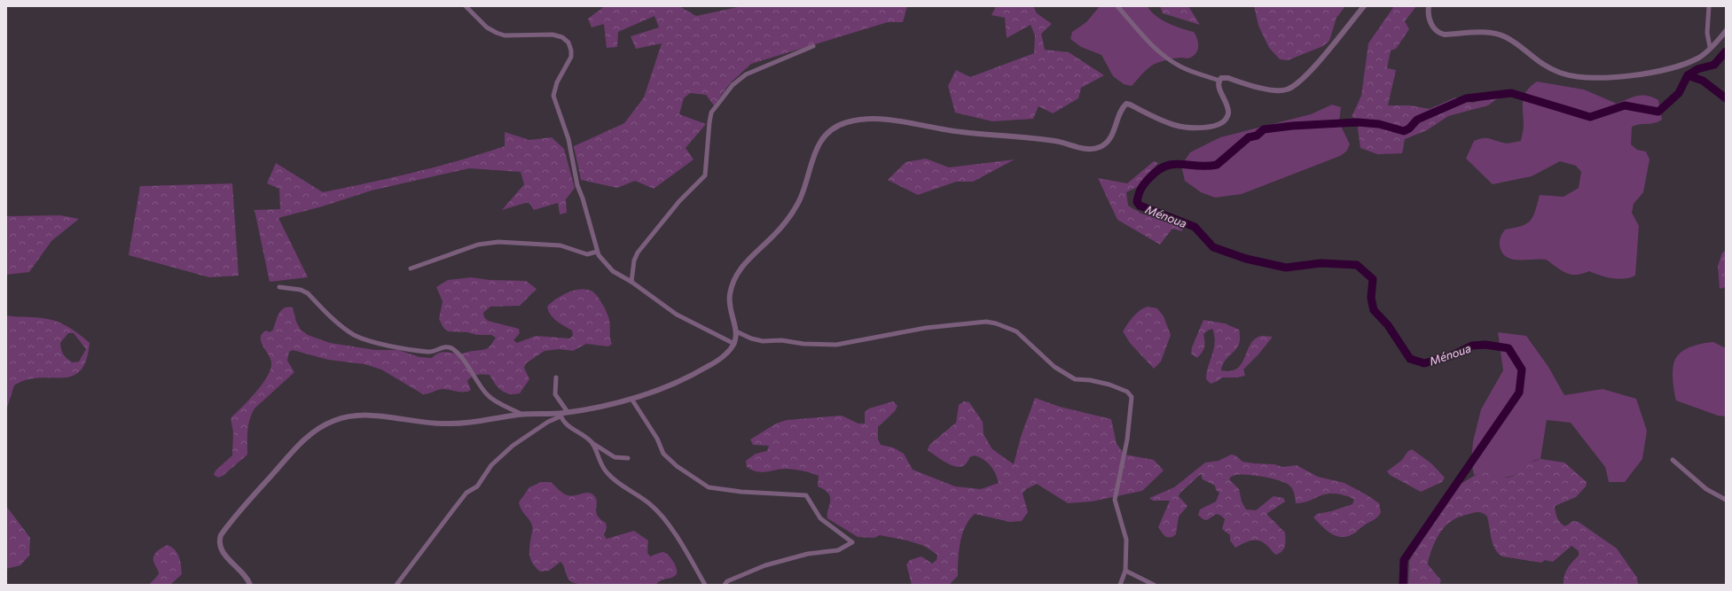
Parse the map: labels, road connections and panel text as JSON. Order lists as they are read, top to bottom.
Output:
{
  "water": ["Ménoua"]
}
